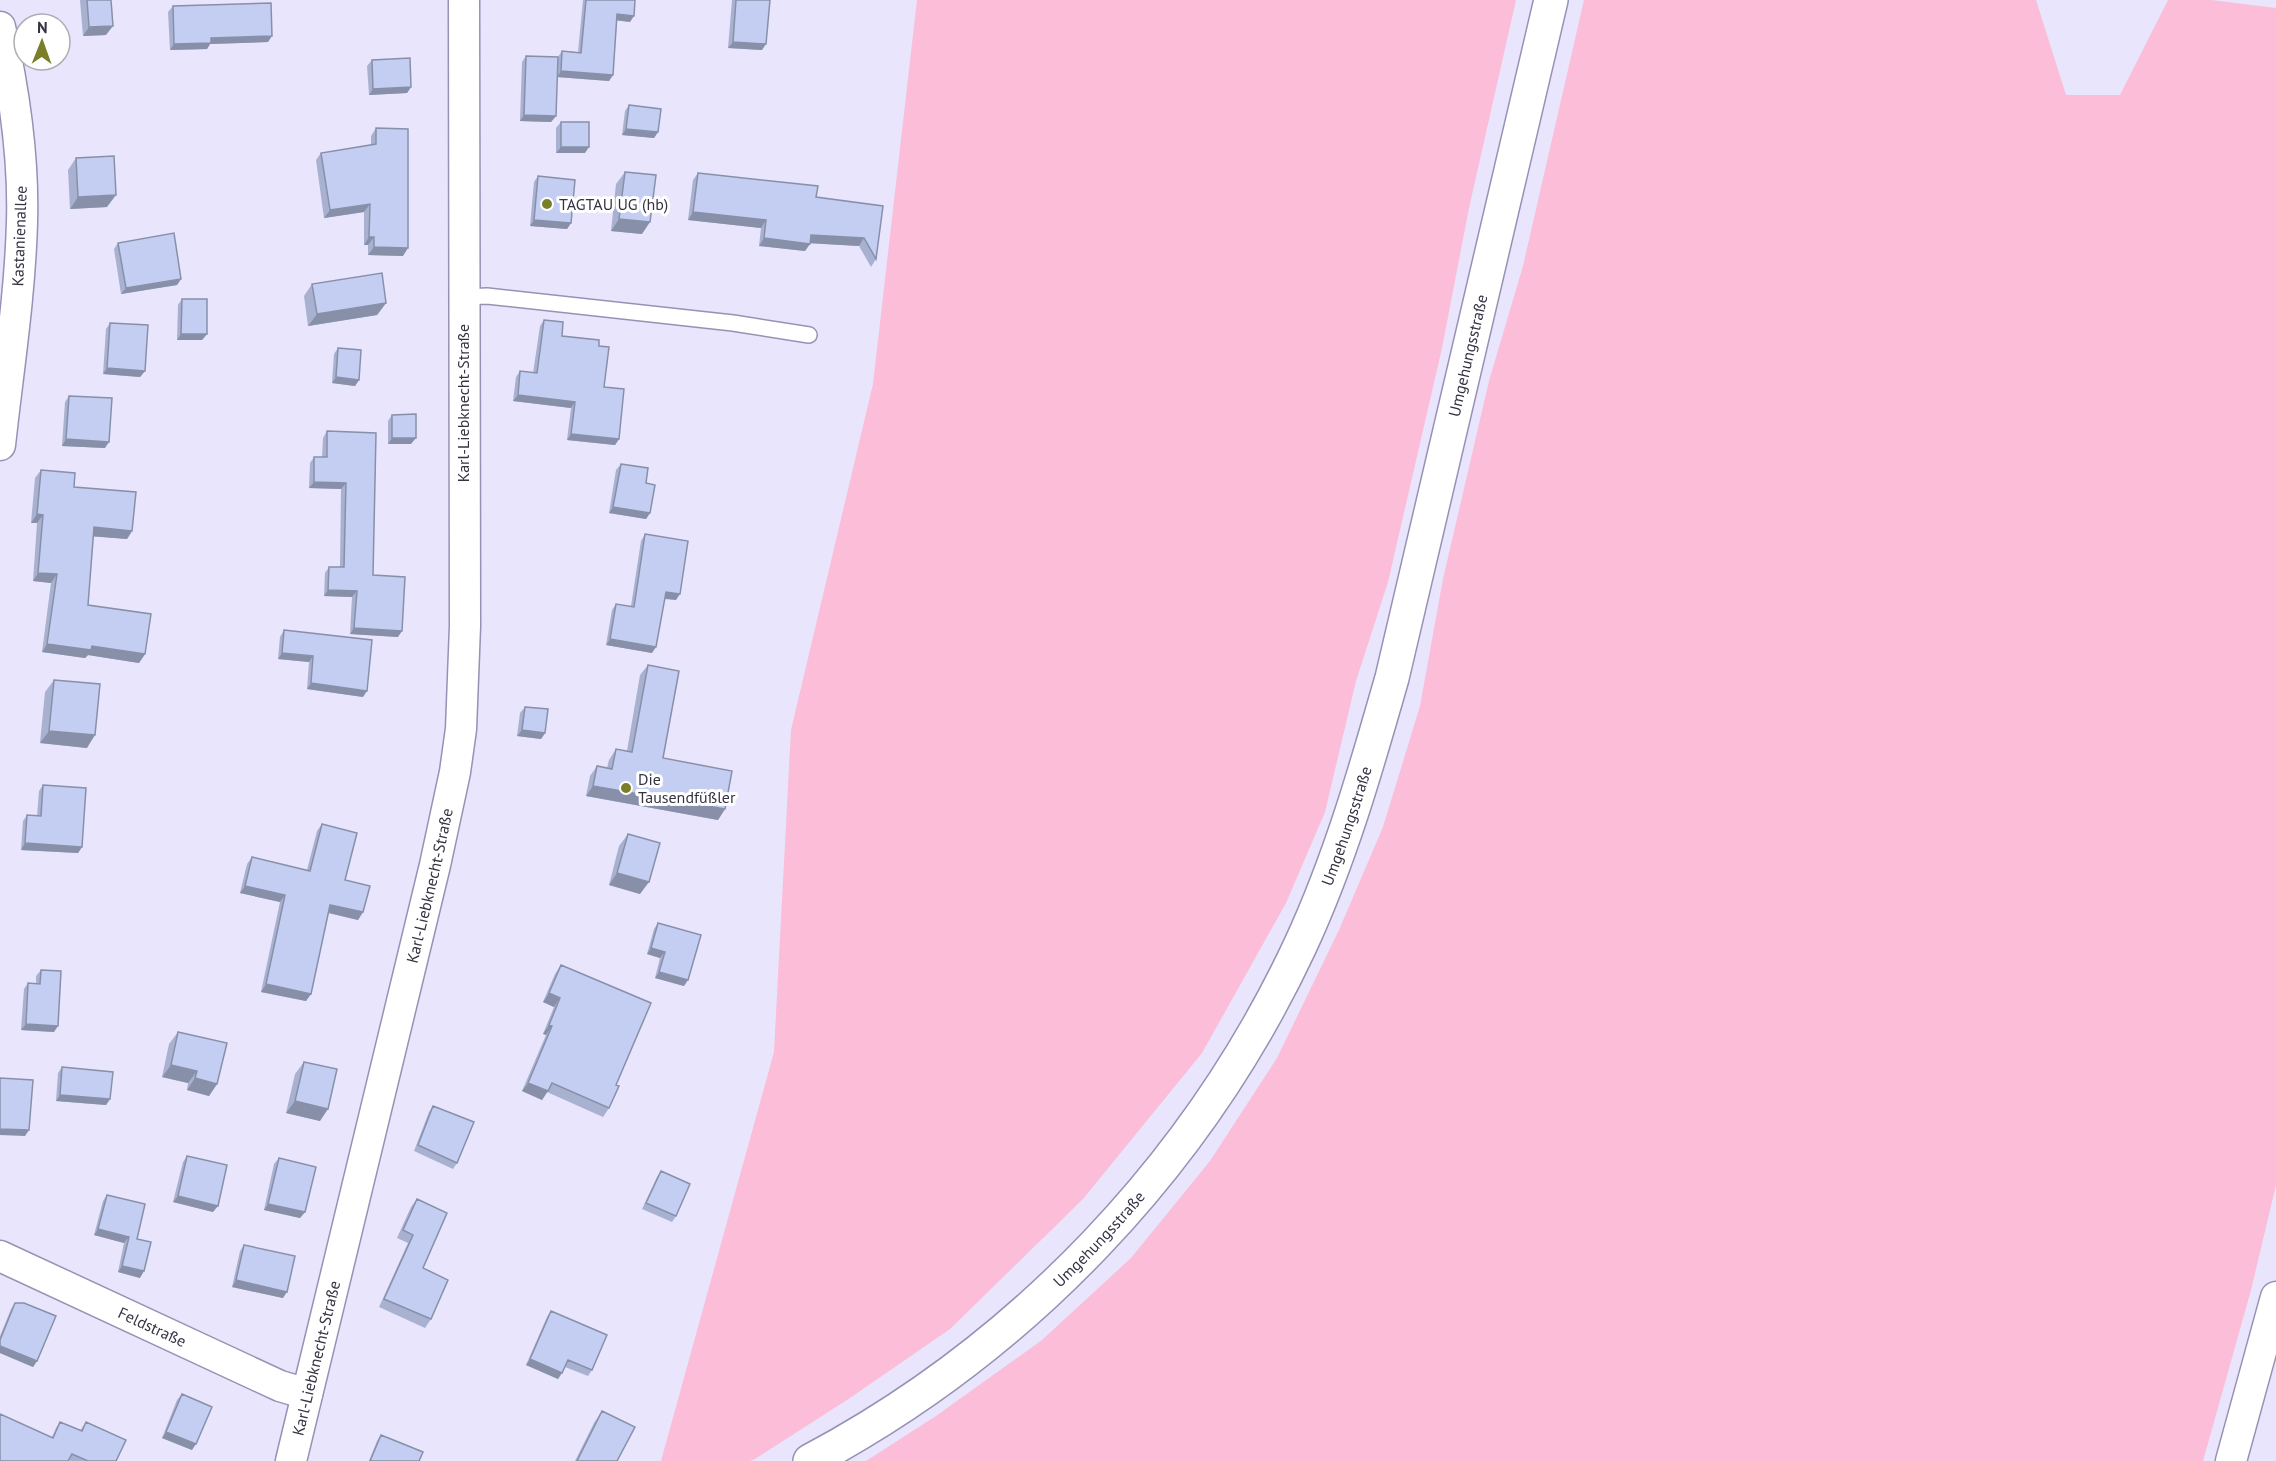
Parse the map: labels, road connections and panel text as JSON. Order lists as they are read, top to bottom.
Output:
{
  "streets": {
    "main road": ["Umgehungsstraße"],
    "street": ["Kastanienallee", "Karl-Liebknecht-Straße", "Feldstraße"]
  },
  "crossings": [
    ["Karl-Liebknecht-Straße", "Feldstraße"]
  ],
  "places": ["TAGTAU UG (hb)", "Die Tausendfüßler"],
  "north": "top"
}
